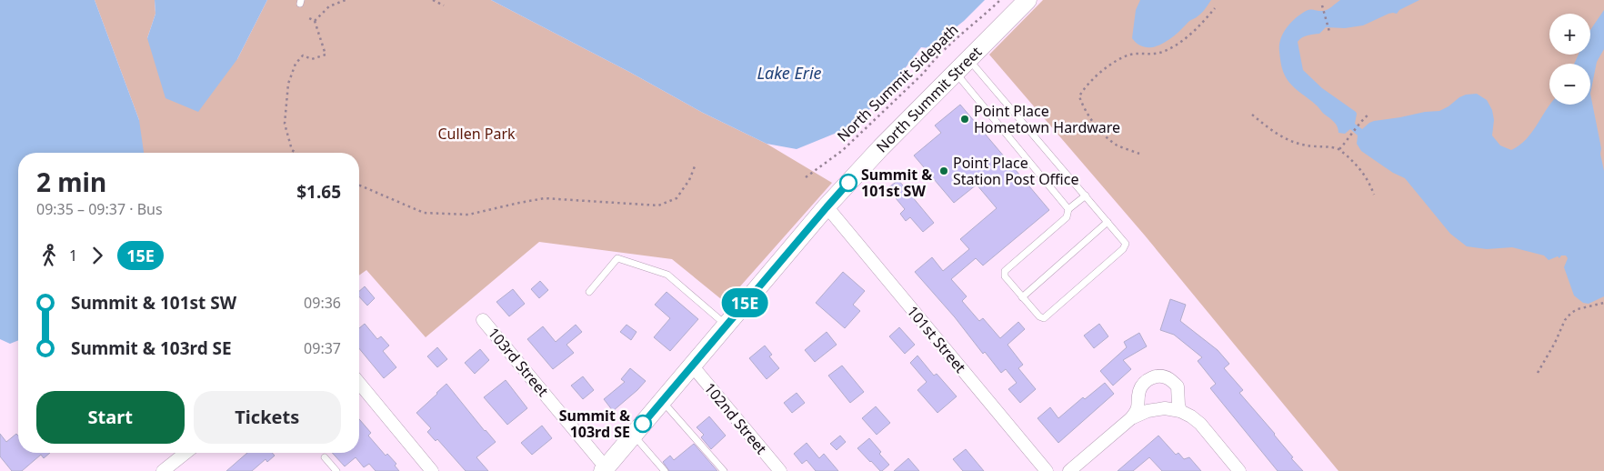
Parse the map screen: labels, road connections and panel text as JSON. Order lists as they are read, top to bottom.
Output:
{
  "streets": {
    "main road": ["North Summit Street"],
    "street": ["101st Street", "103rd Street", "102nd Street"],
    "path": ["North Summit Sidepath"]
  },
  "crossings": [
    ["North Summit Street", "101st Street"],
    ["North Summit Street", "103rd Street"],
    ["North Summit Street", "102nd Street"]
  ],
  "water": ["Lake Erie"],
  "parks": ["Cullen Park"],
  "places": [
    "Point Place Hometown Hardware",
    "Point Place Station Post Office",
    "Summit & 101st SW",
    "Summit & 103rd SE"
  ],
  "lines": ["bus line 15E"],
  "page": {
    "on_map": "15E",
    "map_buttons": ["+", "−"],
    "heading": ["2 min", "09:35 – 09:37 · Bus", "$1.65"],
    "legs": ["1", "15E"],
    "list": [
      {
        "name": "Summit & 101st SW",
        "value": "09:36"
      },
      {
        "name": "Summit & 103rd SE",
        "value": "09:37"
      }
    ],
    "buttons": ["Start", "Tickets"]
  }
}
